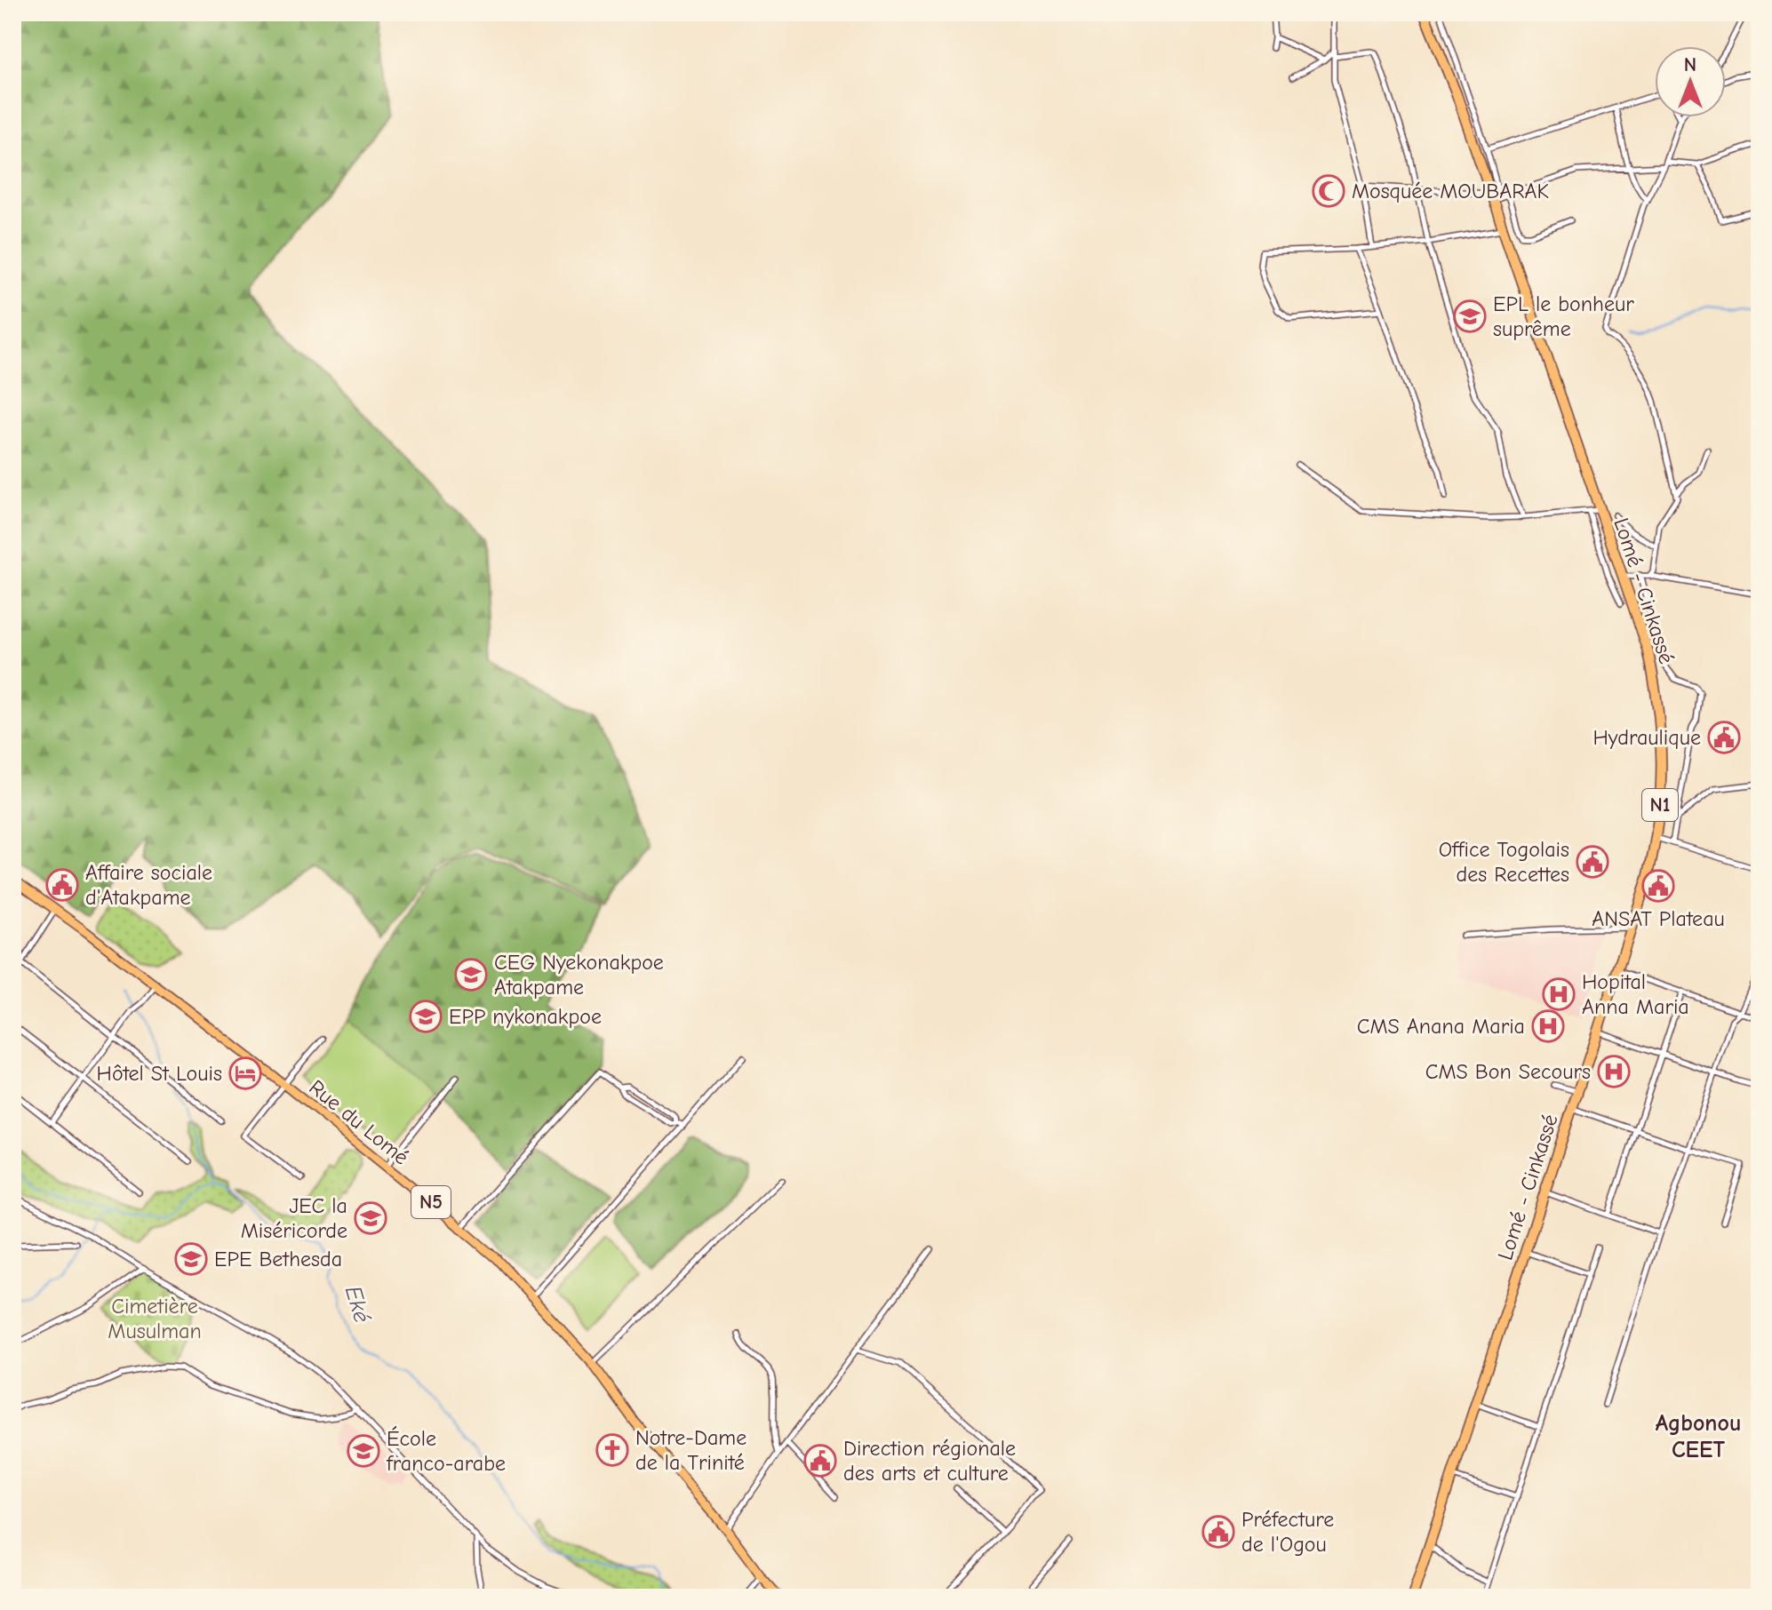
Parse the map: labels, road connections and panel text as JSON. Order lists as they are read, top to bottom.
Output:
{
  "streets": {
    "highway": ["Lomé - Cinkassé", "N1"],
    "main road": ["Rue du Lomé", "N5"]
  },
  "districts": ["Agbonou CEET"],
  "water": ["Eké"],
  "parks": ["Cimetière Musulman"],
  "places": {
    "mosque": ["Mosquée MOUBARAK"],
    "school or university": [
      "EPL le bonheur suprême",
      "CEG Nyekonakpoe Atakpame",
      "EPP nykonakpoe",
      "JEC la Miséricorde",
      "EPE Bethesda",
      "École franco-arabe"
    ],
    "public building": [
      "Hydraulique",
      "Office Togolais des Recettes",
      "Affaire sociale d'Atakpame",
      "ANSAT Plateau",
      "Direction régionale des arts et culture",
      "Préfecture de l'Ogou"
    ],
    "hospital": ["Hopital Anna Maria", "CMS Anana Maria", "CMS Bon Secours"],
    "hotel": ["Hôtel St Louis"],
    "church": ["Notre-Dame de la Trinité"]
  },
  "north": "top"
}
